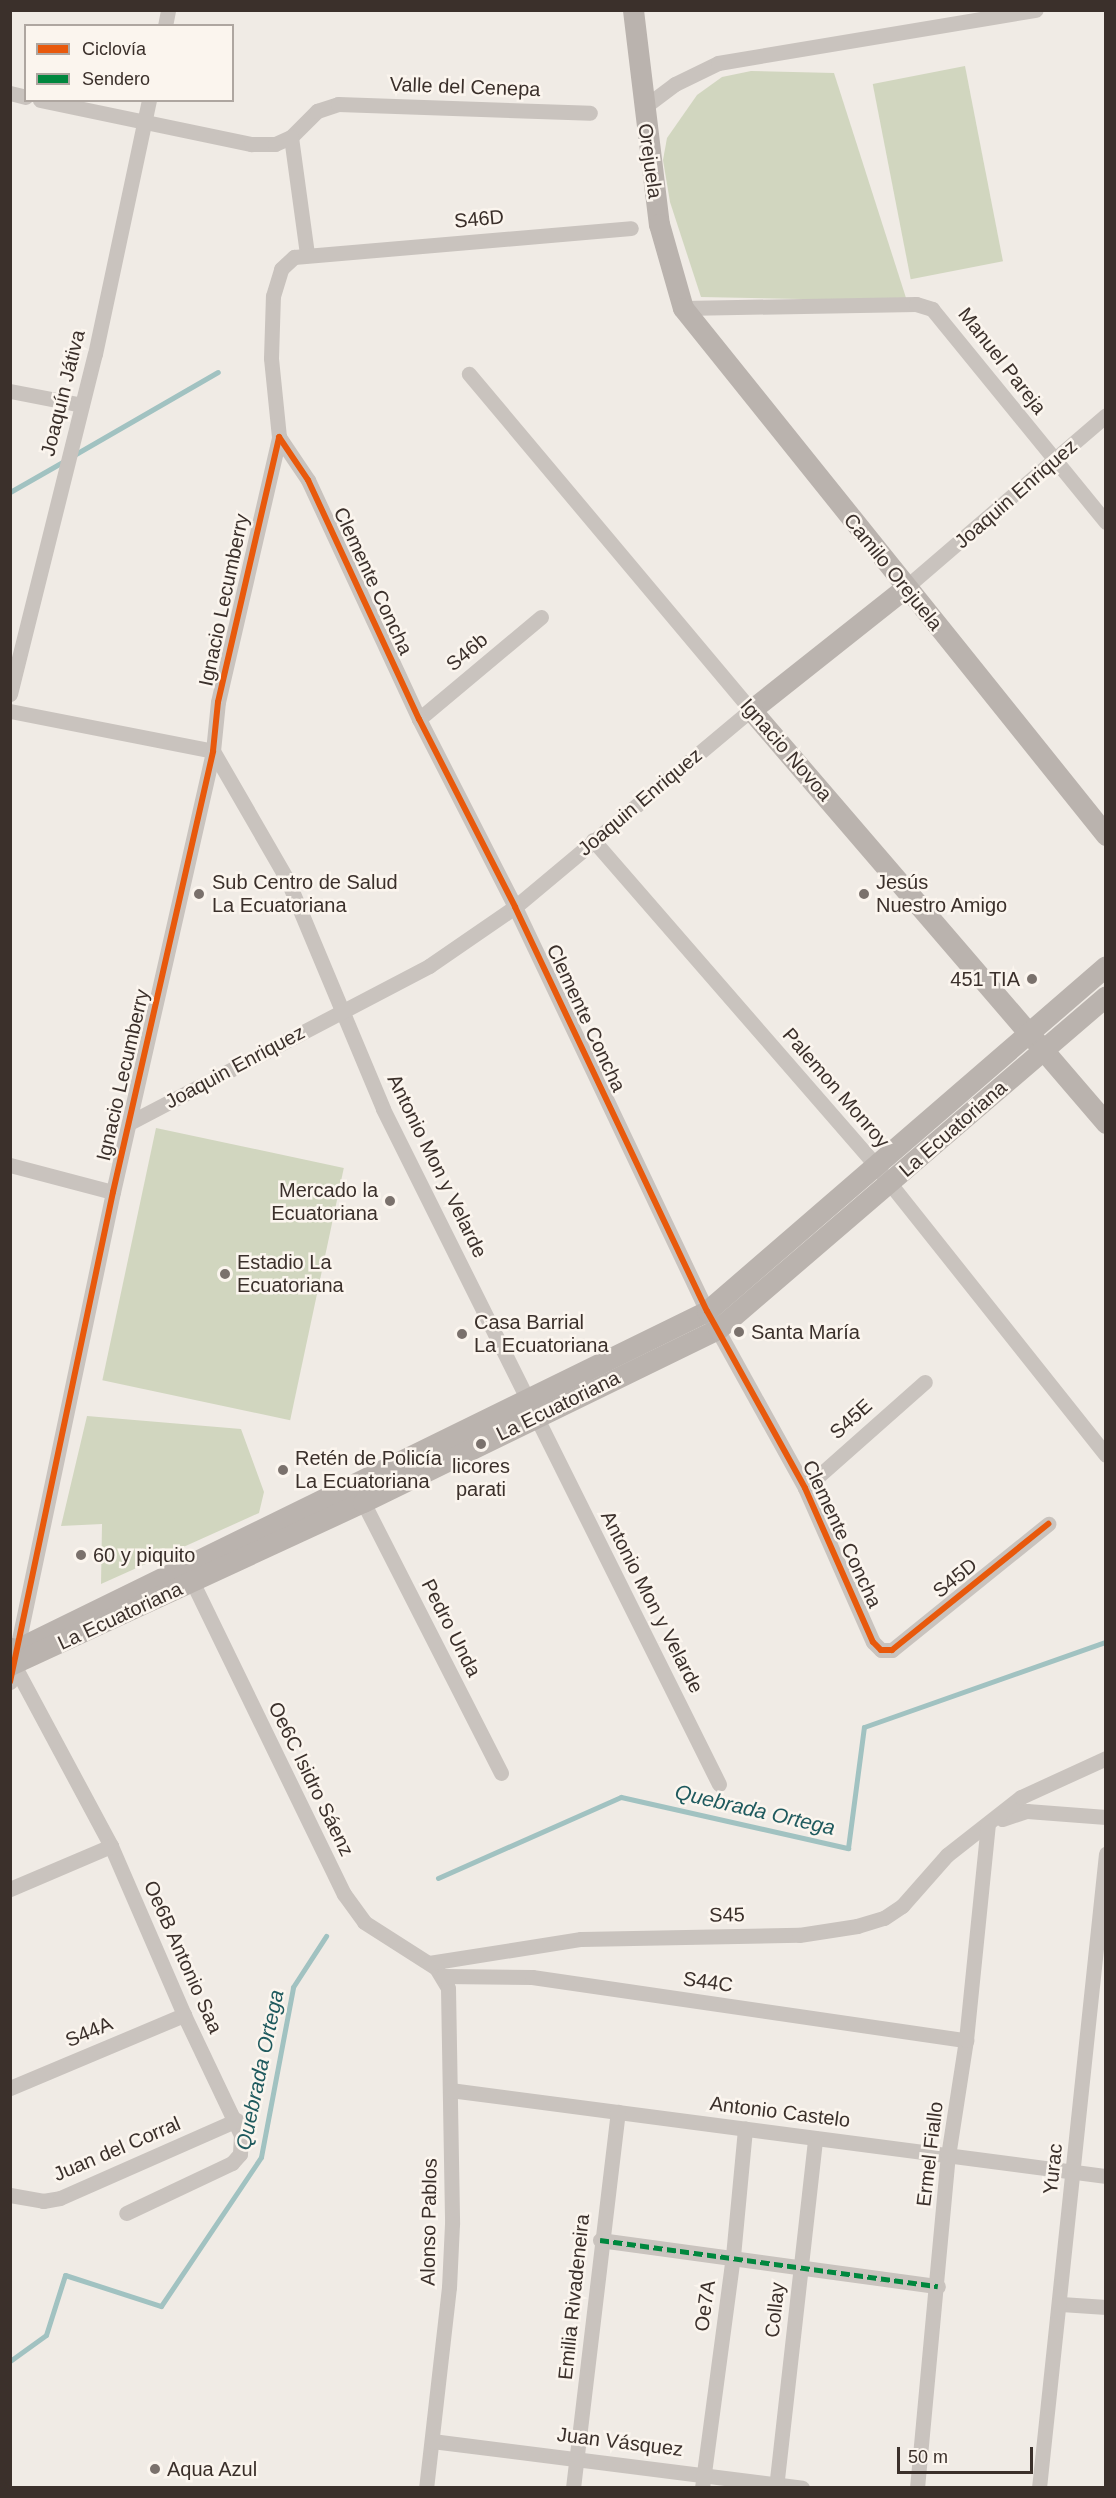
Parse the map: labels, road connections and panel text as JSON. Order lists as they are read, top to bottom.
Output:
{
  "streets": {
    "street": [
      "Valle del Cenepa",
      "Orejuela",
      "S46D",
      "Manuel Pareja",
      "Joaquín Játiva",
      "Joaquin Enriquez",
      "Camilo Orejuela",
      "Clemente Concha",
      "Ignacio Lecumberry",
      "S46b",
      "Ignacio Novoa",
      "Palemon Monroy",
      "La Ecuatoriana",
      "Antonio Mon y Velarde",
      "S45E",
      "S45D",
      "Pedro Unda",
      "Oe6C Isidro Sáenz",
      "S45",
      "Oe6B Antonio Saa",
      "S44C",
      "S44A",
      "Antonio Castelo",
      "Juan del Corral",
      "Ermel Fiallo",
      "Yurac",
      "Alonso Pablos",
      "Emilia Rivadeneira",
      "Oe7A",
      "Collay",
      "Juan Vásquez"
    ]
  },
  "crossings": [
    ["Orejuela", "Manuel Pareja"],
    ["Orejuela", "Camilo Orejuela"],
    ["Manuel Pareja", "Joaquin Enriquez"],
    ["Manuel Pareja", "Camilo Orejuela"],
    ["Joaquin Enriquez", "Camilo Orejuela"],
    ["Joaquin Enriquez", "Clemente Concha"],
    ["Joaquin Enriquez", "Ignacio Lecumberry"],
    ["Joaquin Enriquez", "Ignacio Novoa"],
    ["Joaquin Enriquez", "Palemon Monroy"],
    ["Joaquin Enriquez", "Antonio Mon y Velarde"],
    ["Clemente Concha", "Ignacio Lecumberry"],
    ["Clemente Concha", "S46b"],
    ["Clemente Concha", "La Ecuatoriana"],
    ["Clemente Concha", "S45E"],
    ["Clemente Concha", "S45D"],
    ["Ignacio Lecumberry", "Antonio Mon y Velarde"],
    ["Ignacio Lecumberry", "Oe6B Antonio Saa"],
    ["Ignacio Novoa", "La Ecuatoriana"],
    ["Palemon Monroy", "La Ecuatoriana"],
    ["La Ecuatoriana", "Antonio Mon y Velarde"],
    ["La Ecuatoriana", "Pedro Unda"],
    ["La Ecuatoriana", "Oe6C Isidro Sáenz"],
    ["Oe6C Isidro Sáenz", "S45"],
    ["S45", "Ermel Fiallo"],
    ["Oe6B Antonio Saa", "S44A"],
    ["Oe6B Antonio Saa", "Juan del Corral"],
    ["S44C", "Ermel Fiallo"],
    ["S44C", "Alonso Pablos"],
    ["Antonio Castelo", "Ermel Fiallo"],
    ["Antonio Castelo", "Yurac"],
    ["Antonio Castelo", "Alonso Pablos"],
    ["Antonio Castelo", "Emilia Rivadeneira"],
    ["Antonio Castelo", "Oe7A"],
    ["Antonio Castelo", "Collay"],
    ["Alonso Pablos", "Juan Vásquez"],
    ["Emilia Rivadeneira", "Juan Vásquez"],
    ["Oe7A", "Juan Vásquez"],
    ["Collay", "Juan Vásquez"]
  ],
  "water": ["Quebrada Ortega"],
  "places": [
    "Sub Centro de Salud La Ecuatoriana",
    "Jesús Nuestro Amigo",
    "451 TIA",
    "Mercado la Ecuatoriana",
    "Estadio La Ecuatoriana",
    "Santa María",
    "Casa Barrial La Ecuatoriana",
    "licores parati",
    "Retén de Policía La Ecuatoriana",
    "60 y piquito",
    "Aqua Azul"
  ],
  "legend": ["Ciclovía", "Sendero"],
  "scale_bar": "50 m"
}
